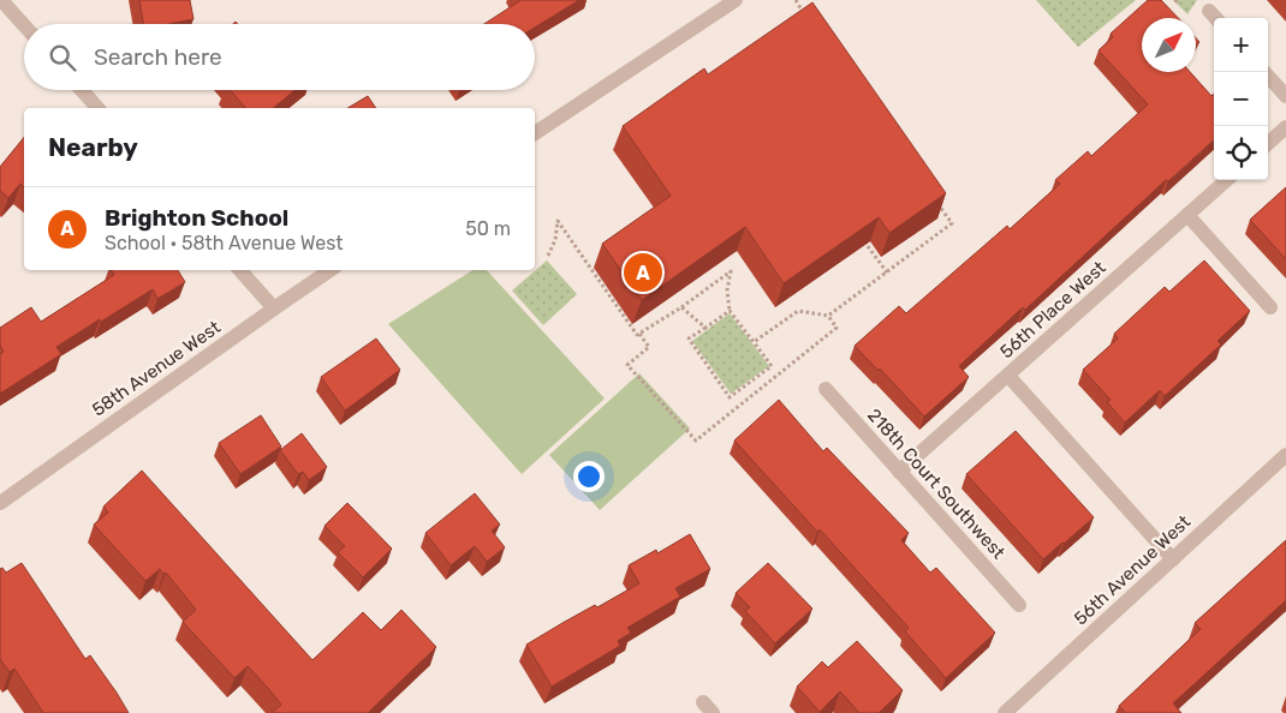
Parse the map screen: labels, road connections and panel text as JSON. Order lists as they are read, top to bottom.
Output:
{
  "streets": {
    "street": [
      "56th Place West",
      "58th Avenue West",
      "218th Court Southwest",
      "56th Avenue West"
    ]
  },
  "crossings": [
    ["56th Place West", "218th Court Southwest"]
  ],
  "north": "top right",
  "page": {
    "map_buttons": ["+", "−"],
    "search": "Search here",
    "heading": "Nearby",
    "list": [
      {
        "mark": "A",
        "name": "Brighton School",
        "note": "School · 58th Avenue West",
        "value": "50 m"
      }
    ],
    "pins": "A"
  }
}
